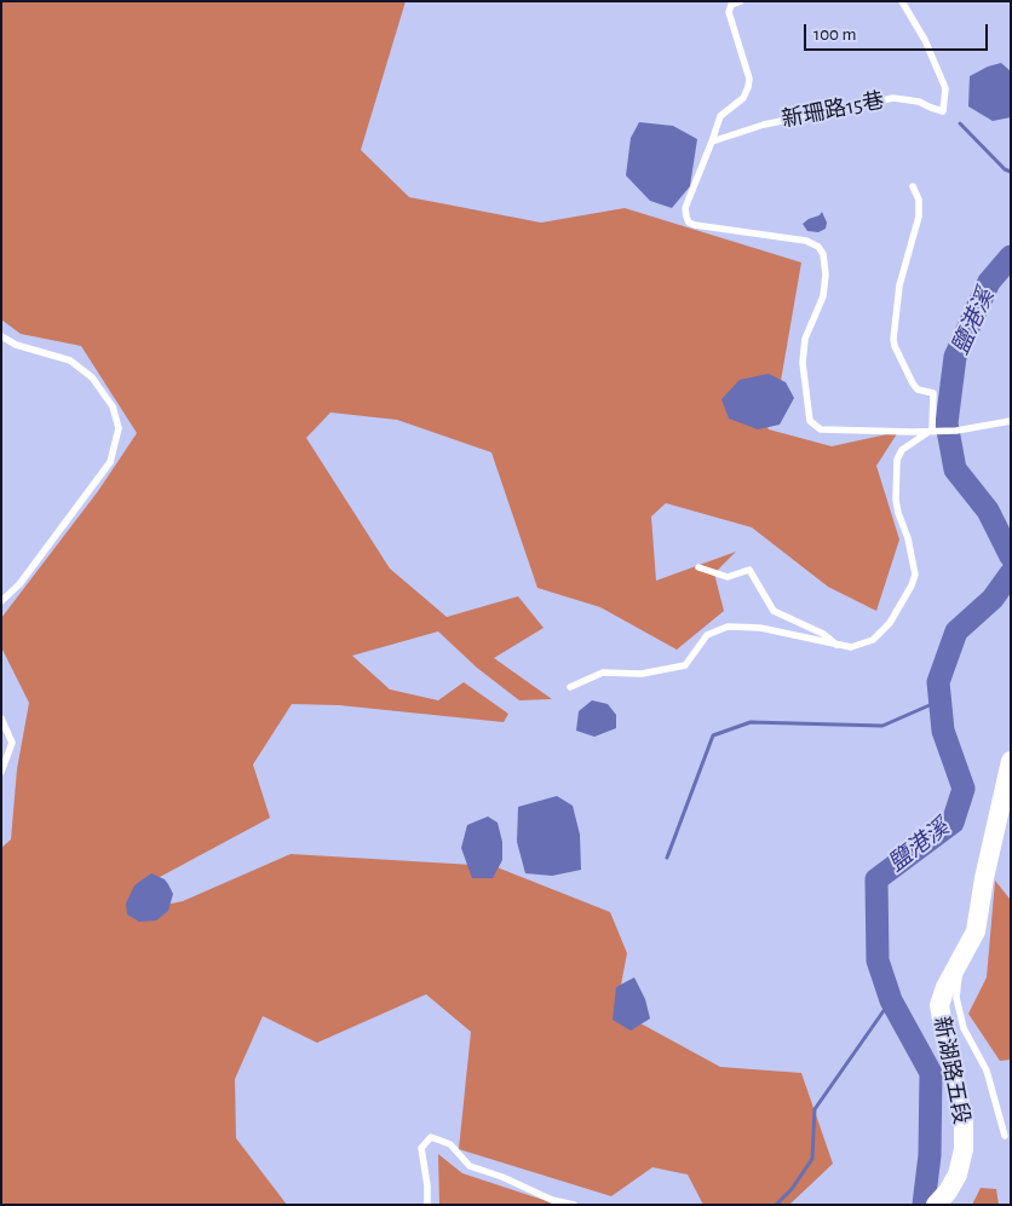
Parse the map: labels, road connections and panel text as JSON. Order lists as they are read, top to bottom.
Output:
{
  "streets": {
    "street": ["新湖路五段"],
    "lane": ["新珊路15巷"]
  },
  "water": ["鹽港溪"],
  "scale_bar": "100 m"
}
